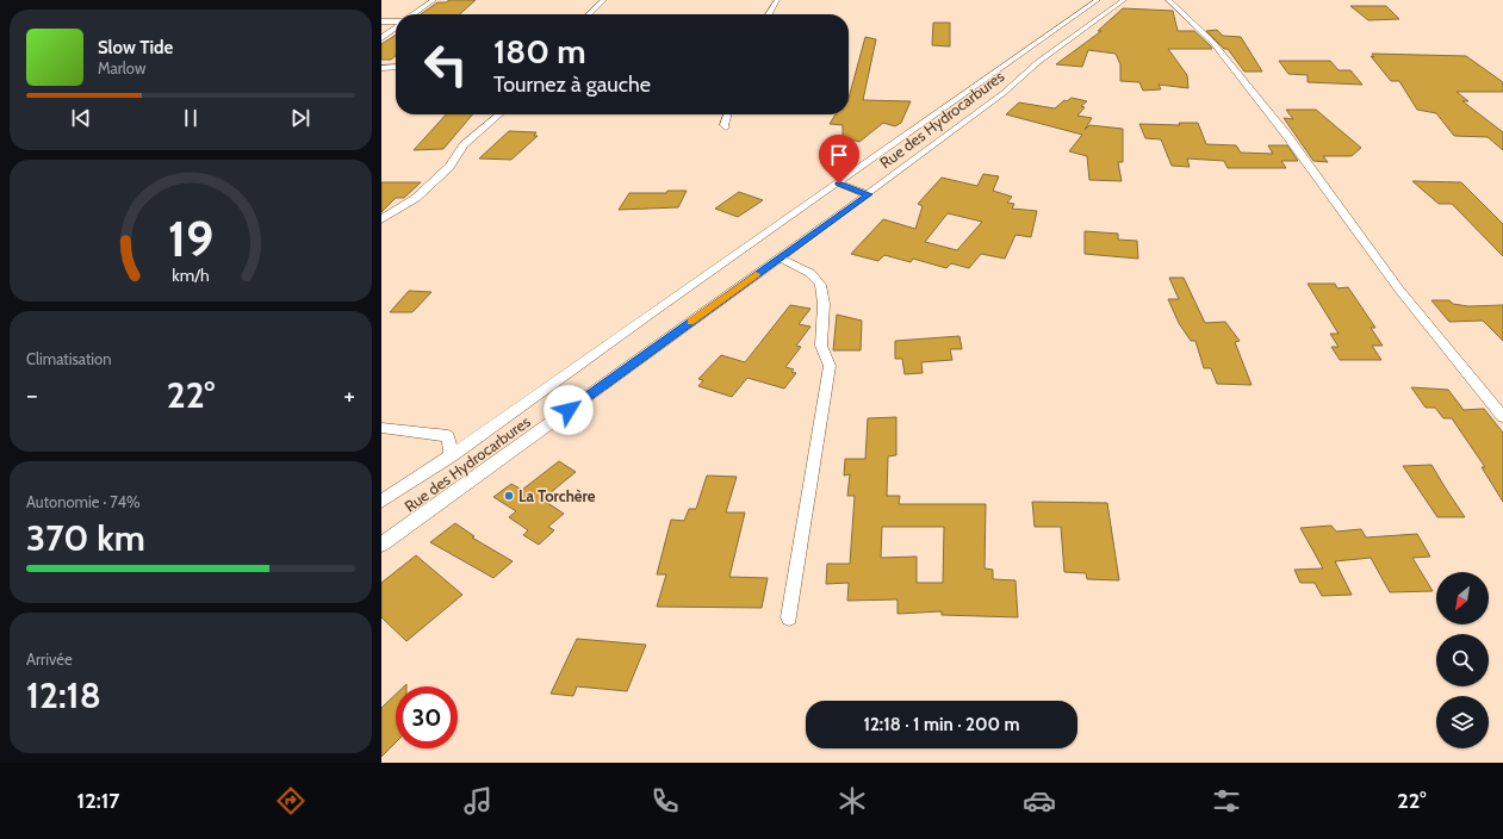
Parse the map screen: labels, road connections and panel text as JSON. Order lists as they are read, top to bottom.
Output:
{
  "streets": {
    "street": ["Rue des Hydrocarbures"]
  },
  "places": ["La Torchère"],
  "north": "bottom left",
  "page": {
    "turn": ["180 m", "Tournez à gauche"],
    "song": ["Slow Tide", "Marlow"],
    "tile": [
      "Climatisation",
      ["Autonomie · 74%", "370 km"],
      ["Arrivée", "12:18"]
    ],
    "heat": ["−", "22°", "+"],
    "limit": "30",
    "trip": "12:18 · 1 min · 200 m",
    "tabs": ["12:17", "22°"],
    "gauge": ["19", "km/h"]
  }
}
